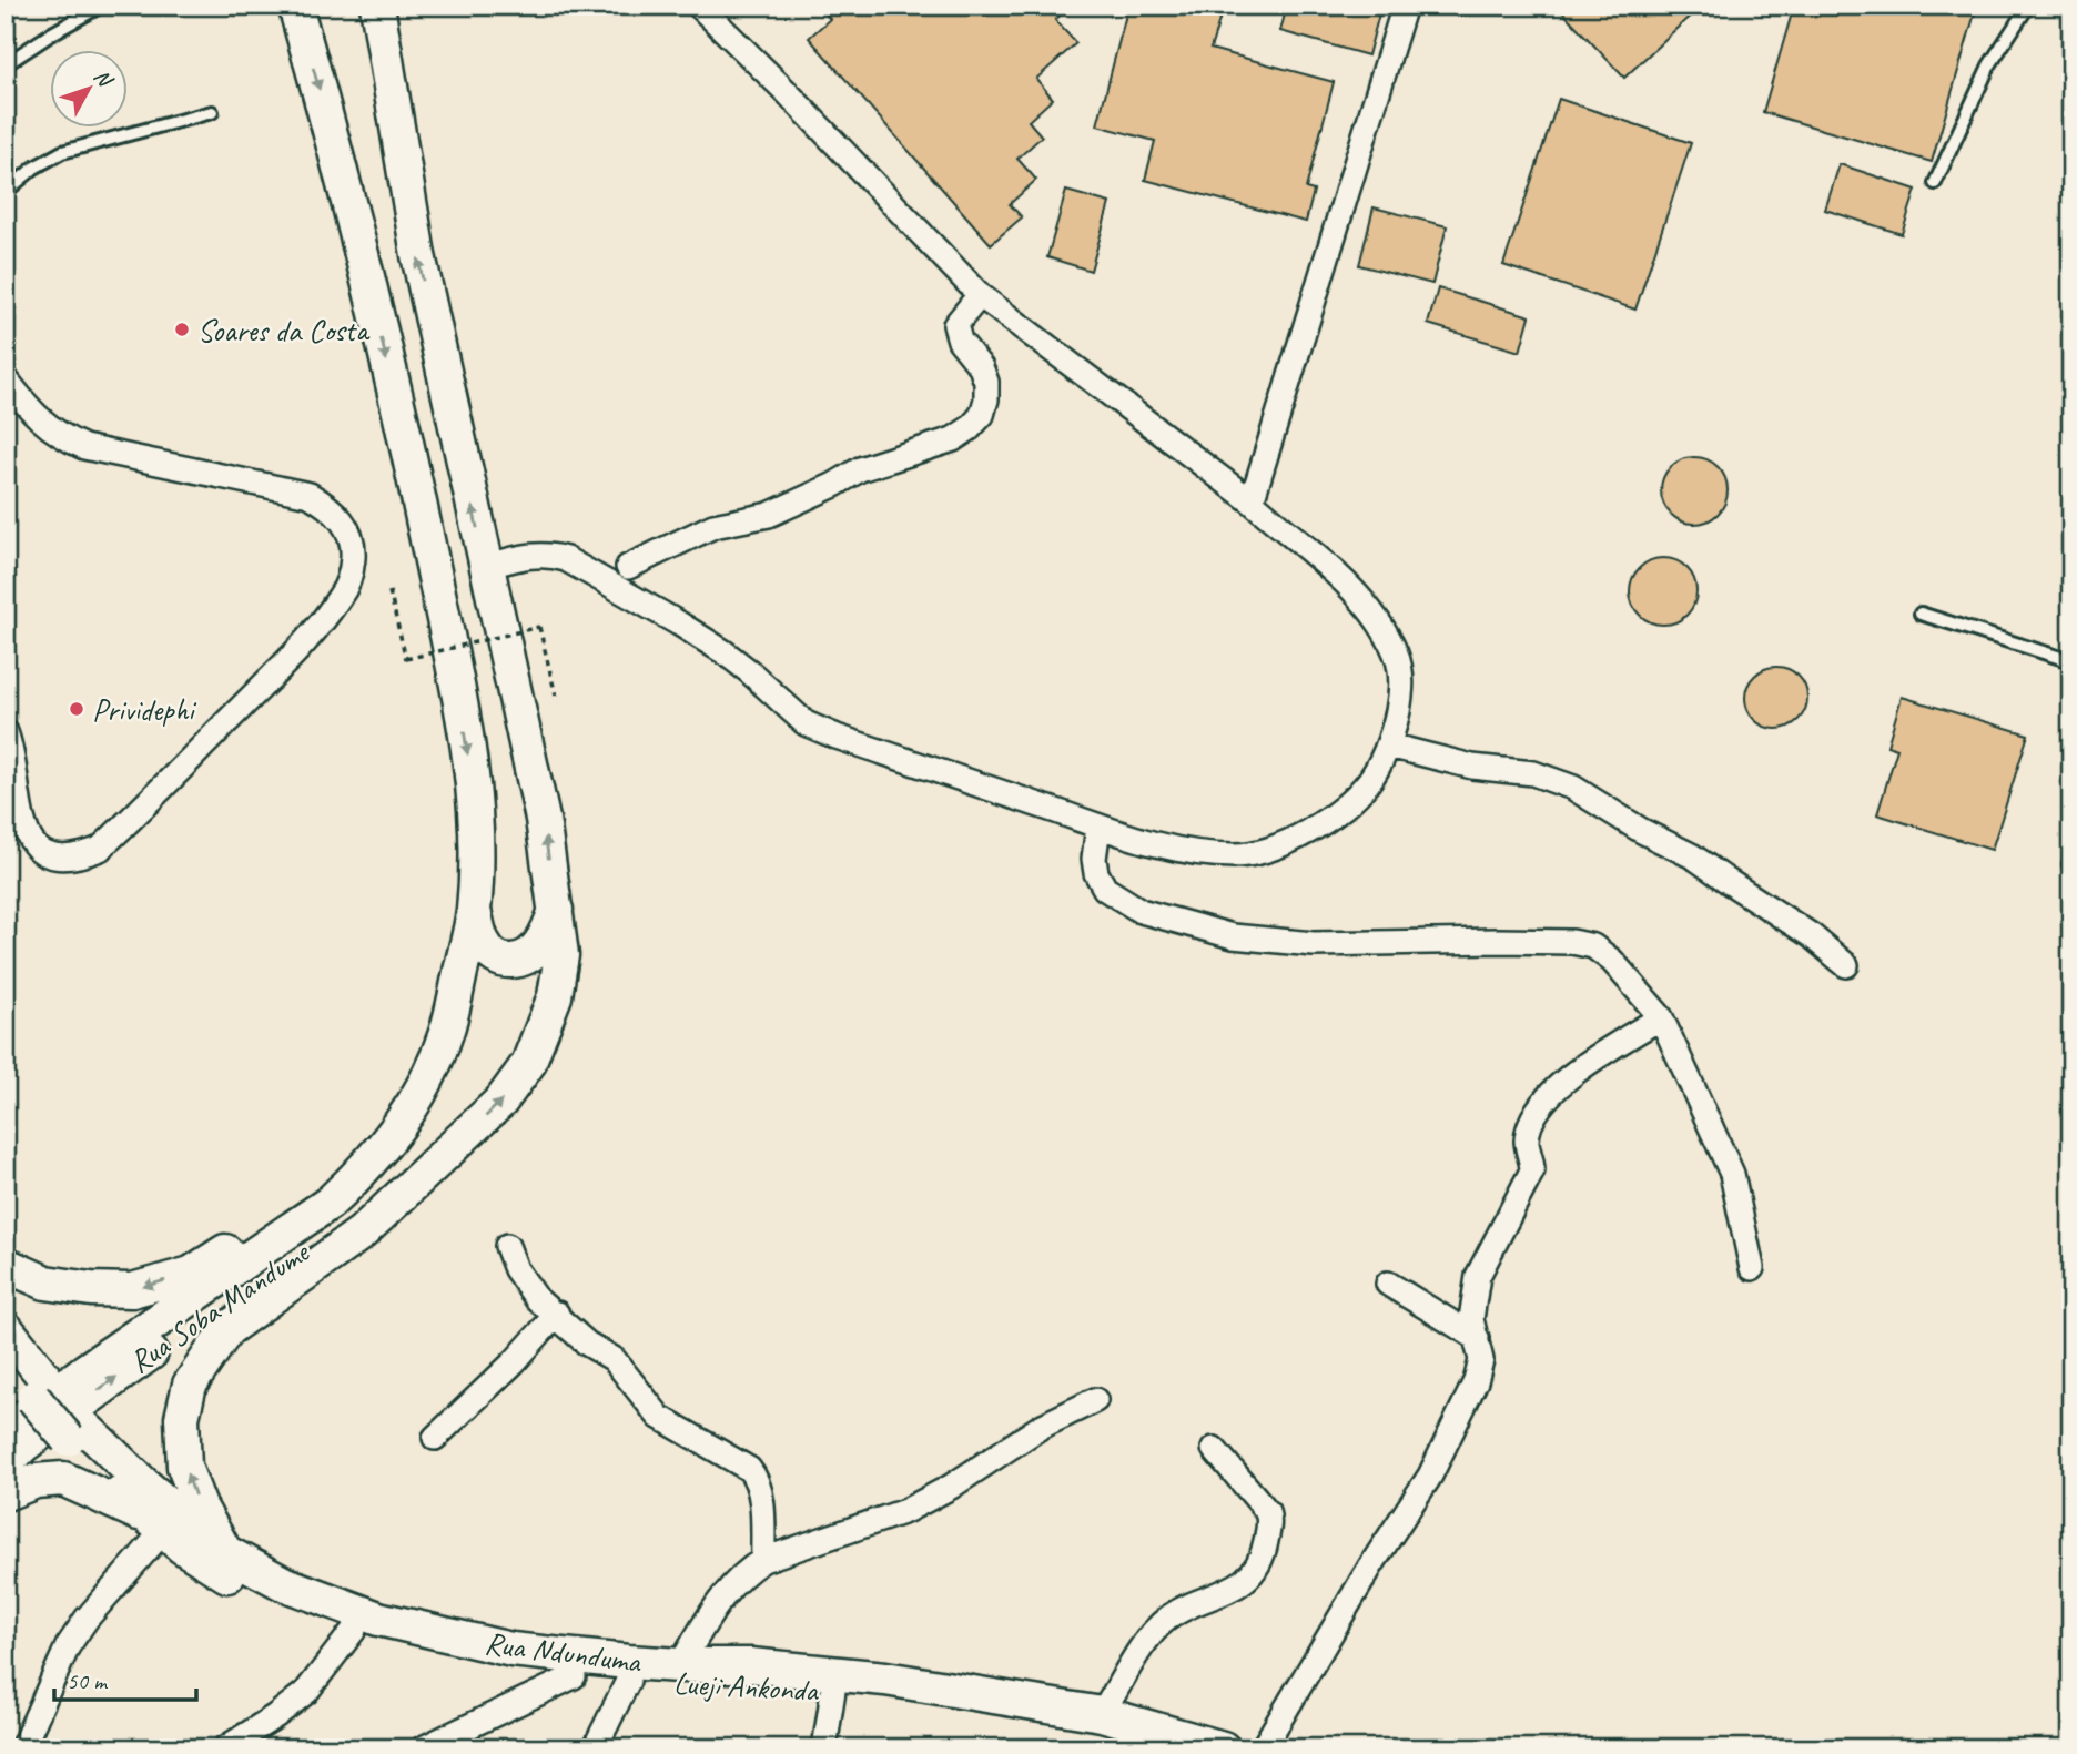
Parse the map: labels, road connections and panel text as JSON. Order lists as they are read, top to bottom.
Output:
{
  "streets": {
    "main road": ["Rua Soba Mandume", "Rua Ndunduma", "Lueji Ankonda"]
  },
  "crossings": [
    ["Rua Ndunduma", "Lueji Ankonda"]
  ],
  "places": ["Soares da Costa", "Prividephi"],
  "scale_bar": "50 m",
  "north": "top right"
}
